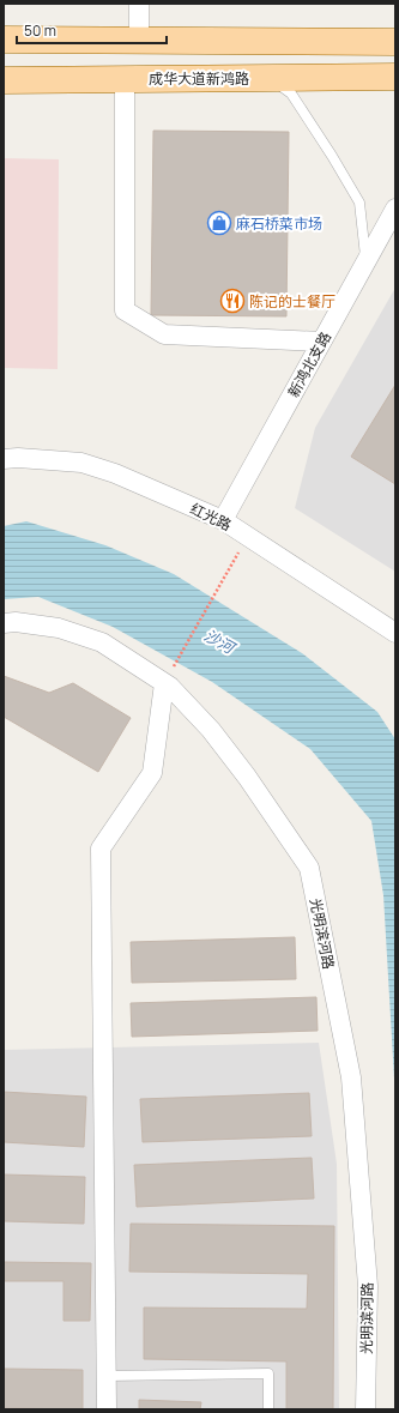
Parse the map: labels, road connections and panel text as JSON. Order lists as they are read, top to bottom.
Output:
{
  "streets": {
    "main road": ["成华大道新鸿路"],
    "street": ["新鸿北支路", "红光路", "光明滨河路"]
  },
  "crossings": [
    ["新鸿北支路", "红光路"]
  ],
  "water": ["沙河"],
  "places": {
    "shop": ["麻石桥菜市场"],
    "restaurant": ["陈记的士餐厅"]
  },
  "scale_bar": "50 m"
}
